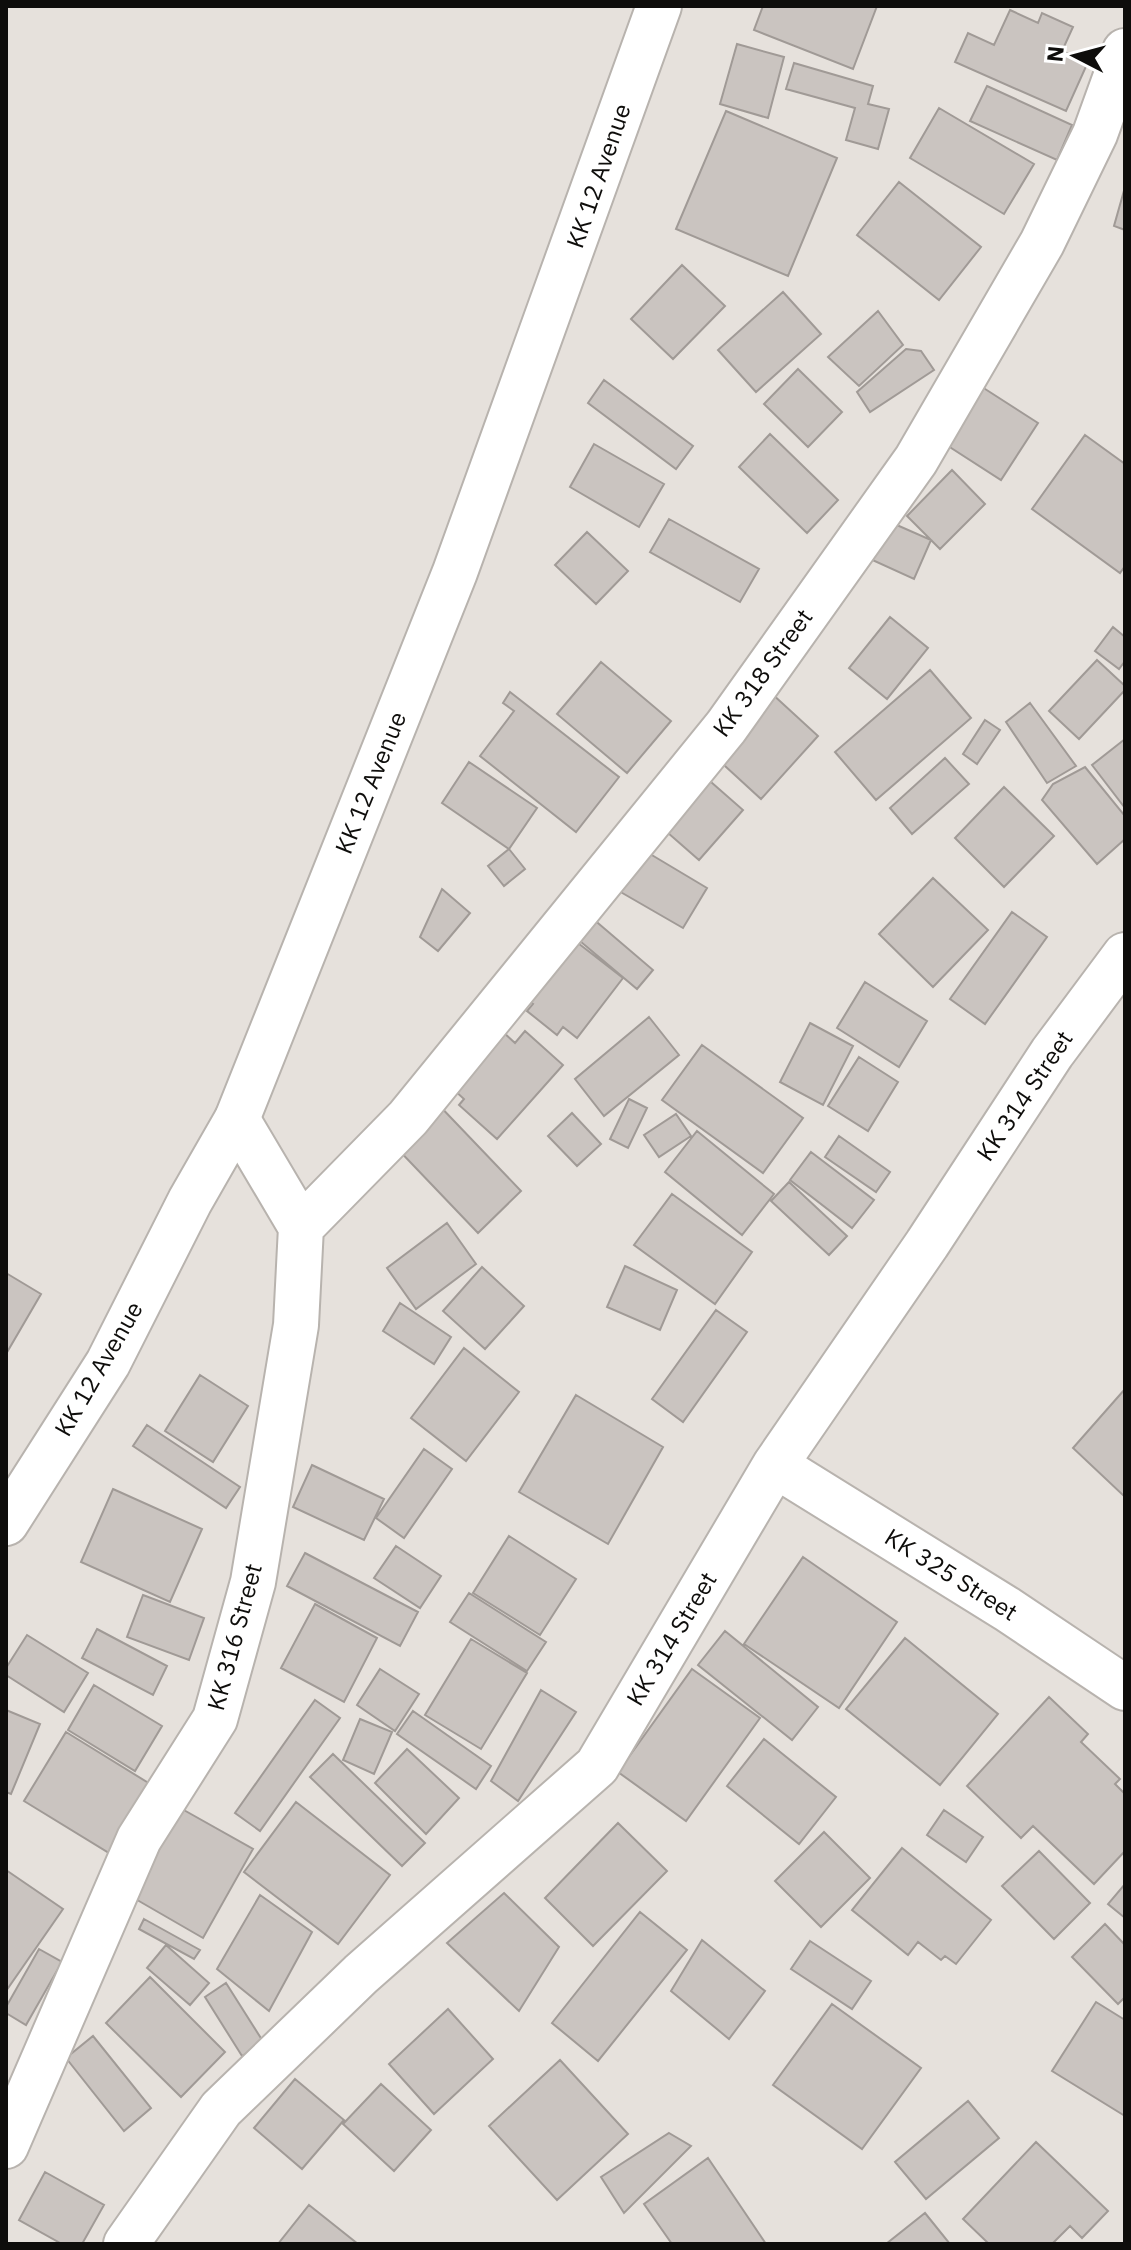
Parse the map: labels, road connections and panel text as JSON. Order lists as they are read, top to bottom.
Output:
{
  "streets": {
    "street": [
      "KK 12 Avenue",
      "KK 318 Street",
      "KK 314 Street",
      "KK 325 Street",
      "KK 316 Street"
    ]
  },
  "crossings": [
    ["KK 318 Street", "KK 316 Street"],
    ["KK 314 Street", "KK 325 Street"]
  ],
  "north": "left"
}
